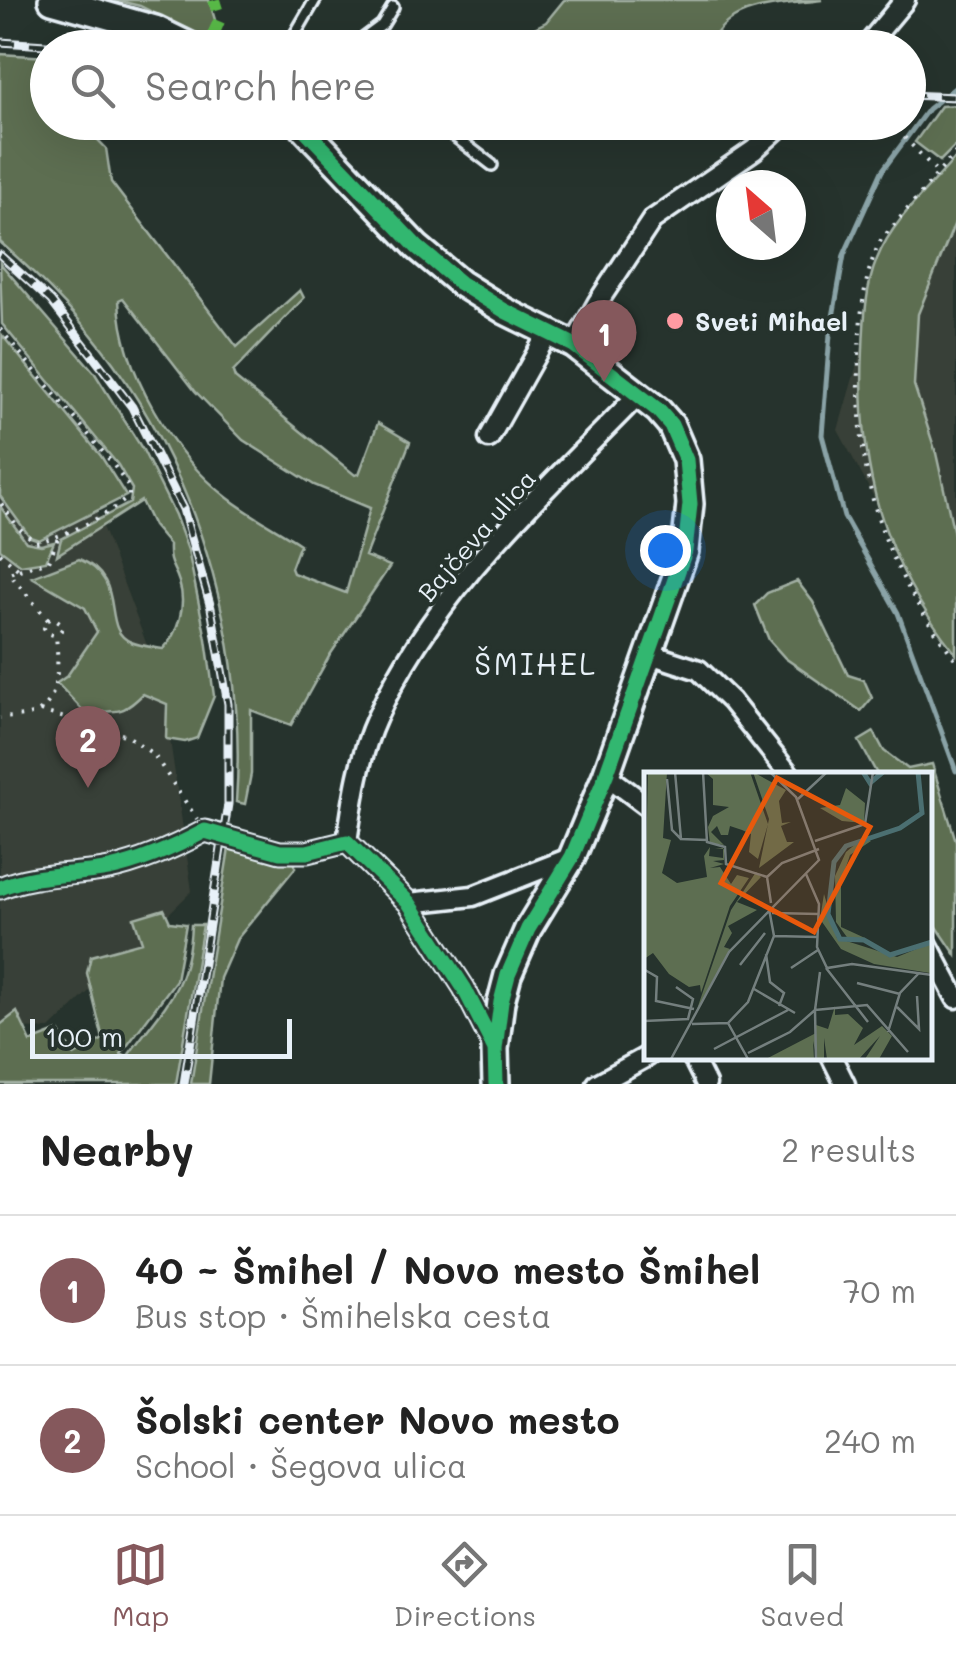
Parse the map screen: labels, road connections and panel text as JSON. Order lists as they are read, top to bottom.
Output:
{
  "streets": {
    "street": ["Bajčeva ulica"]
  },
  "districts": ["ŠMIHEL"],
  "places": ["Sveti Mihael"],
  "scale_bar": "100 m",
  "north": "top left",
  "page": {
    "search": "Search here",
    "pins": ["1", "2"],
    "scale": "100 m",
    "heading": ["Nearby", "2 results"],
    "list": [
      {
        "mark": "1",
        "name": "40 ~ Šmihel / Novo mesto Šmihel",
        "note": "Bus stop · Šmihelska cesta",
        "value": "70 m"
      },
      {
        "mark": "2",
        "name": "Šolski center Novo mesto",
        "note": "School · Šegova ulica",
        "value": "240 m"
      }
    ],
    "nav": ["Map", "Directions", "Saved"]
  }
}
